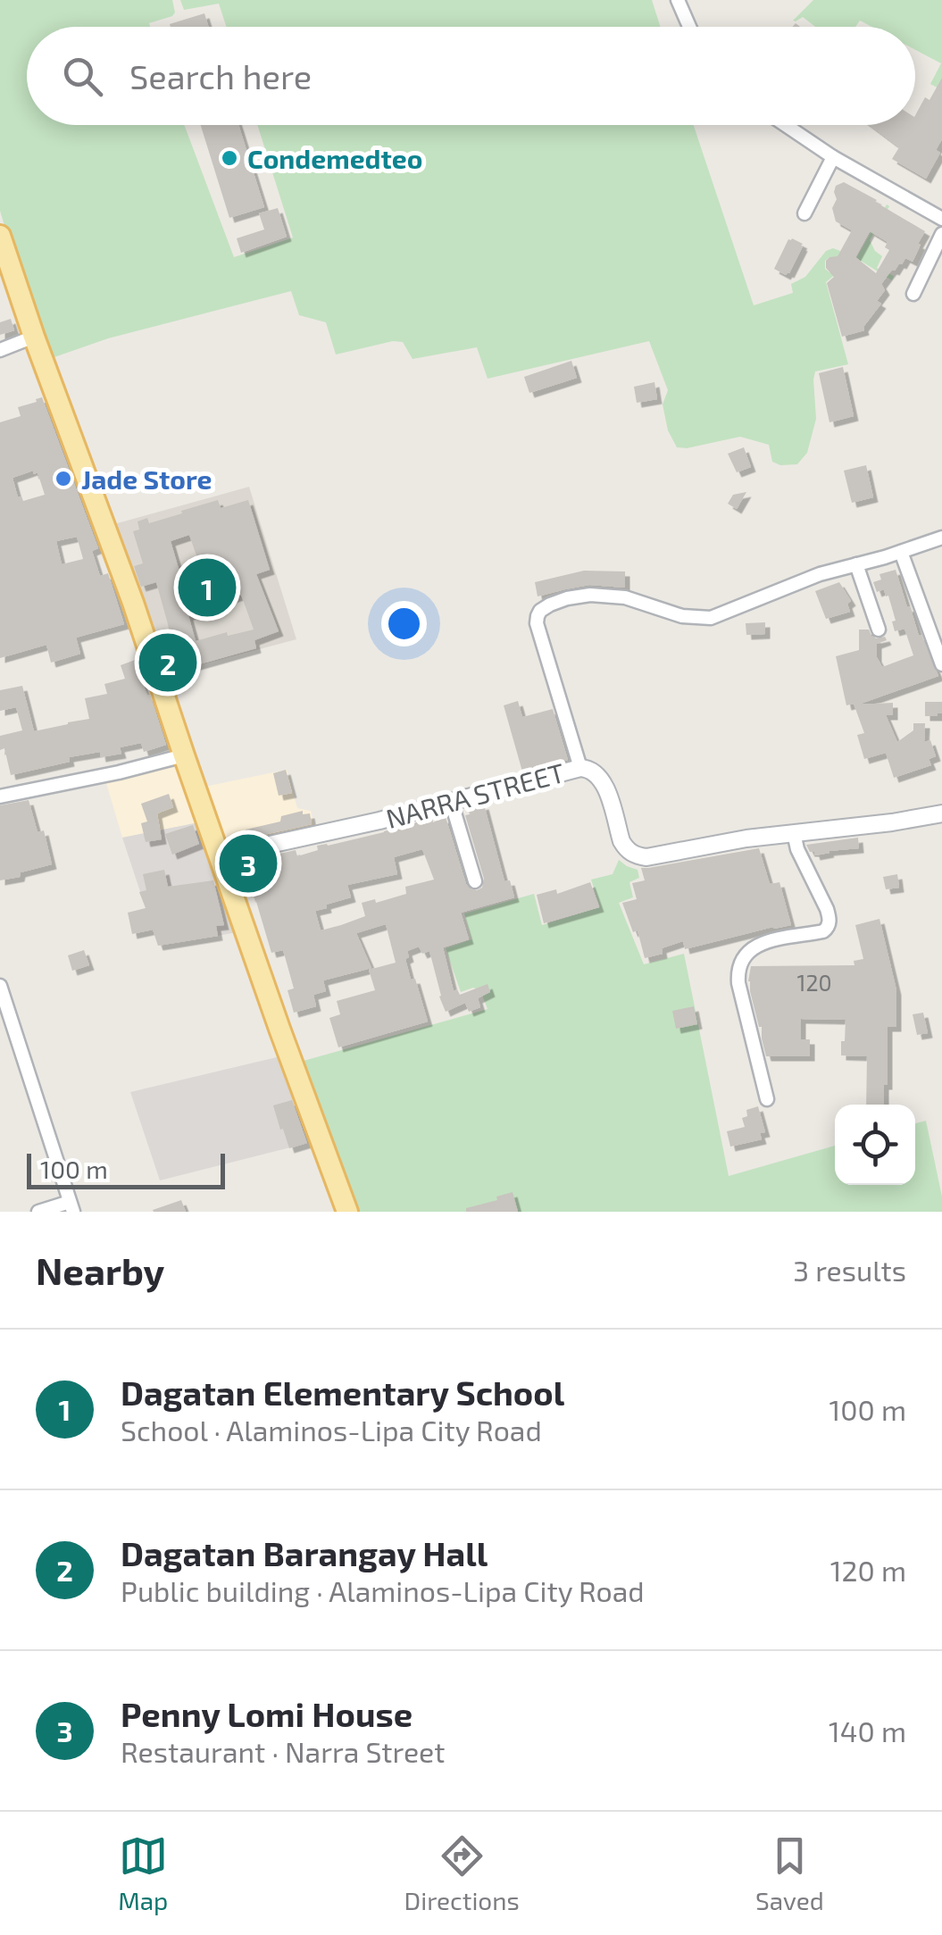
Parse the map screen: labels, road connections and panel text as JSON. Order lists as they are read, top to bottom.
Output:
{
  "streets": {
    "street": ["NARRA STREET"]
  },
  "places": ["Condemedteo", "Jade Store"],
  "house_numbers": ["120"],
  "scale_bar": "100 m",
  "page": {
    "search": "Search here",
    "pins": ["1", "2", "3"],
    "scale": "100 m",
    "heading": ["Nearby", "3 results"],
    "list": [
      {
        "mark": "1",
        "name": "Dagatan Elementary School",
        "note": "School · Alaminos-Lipa City Road",
        "value": "100 m"
      },
      {
        "mark": "2",
        "name": "Dagatan Barangay Hall",
        "note": "Public building · Alaminos-Lipa City Road",
        "value": "120 m"
      },
      {
        "mark": "3",
        "name": "Penny Lomi House",
        "note": "Restaurant · Narra Street",
        "value": "140 m"
      }
    ],
    "nav": ["Map", "Directions", "Saved"]
  }
}
